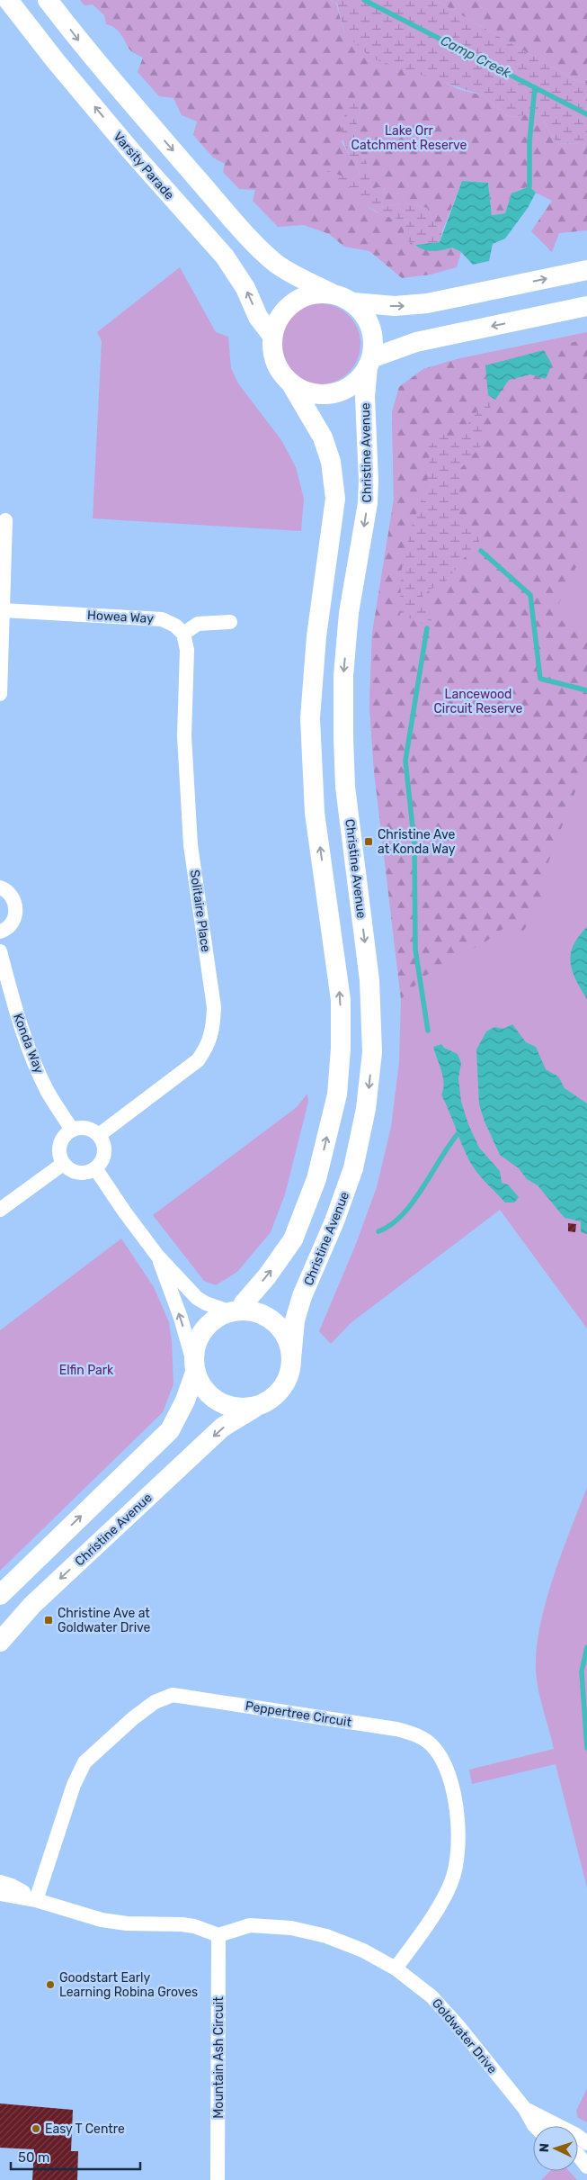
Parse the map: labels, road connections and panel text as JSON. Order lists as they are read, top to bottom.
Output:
{
  "streets": {
    "main road": ["Varsity Parade", "Christine Avenue"],
    "street": [
      "Howea Way",
      "Solitaire Place",
      "Konda Way",
      "Peppertree Circuit",
      "Goldwater Drive",
      "Mountain Ash Circuit"
    ]
  },
  "crossings": [
    ["Varsity Parade", "Christine Avenue"],
    ["Howea Way", "Solitaire Place"],
    ["Solitaire Place", "Konda Way"],
    ["Peppertree Circuit", "Goldwater Drive"],
    ["Goldwater Drive", "Mountain Ash Circuit"]
  ],
  "water": ["Camp Creek"],
  "parks": ["Lake Orr Catchment Reserve", "Lancewood Circuit Reserve", "Elfin Park"],
  "places": {
    "transit": ["Christine Ave at Konda Way", "Christine Ave at Goldwater Drive"],
    "other": ["Goodstart Early Learning Robina Groves", "Easy T Centre"]
  },
  "scale_bar": "50 m",
  "north": "left"
}
